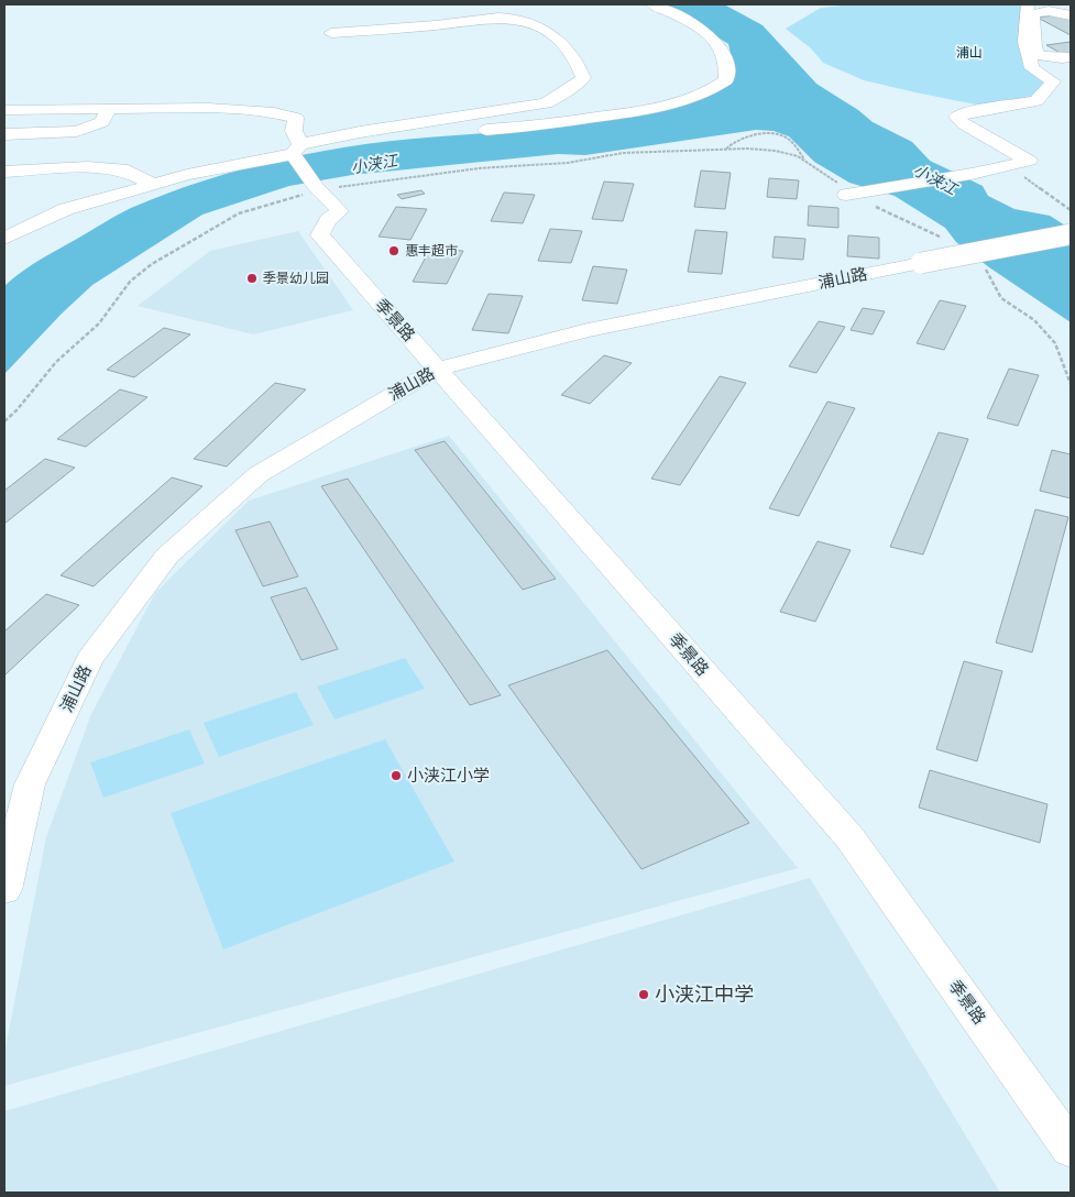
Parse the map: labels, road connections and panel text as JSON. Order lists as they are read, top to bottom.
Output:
{
  "streets": {
    "street": ["浦山路", "季景路"]
  },
  "crossings": [
    ["浦山路", "季景路"]
  ],
  "water": ["小浃江"],
  "parks": ["浦山"],
  "places": [
    "惠丰超市",
    "季景幼儿园",
    "小浃江小学",
    "小浃江中学"
  ]
}
